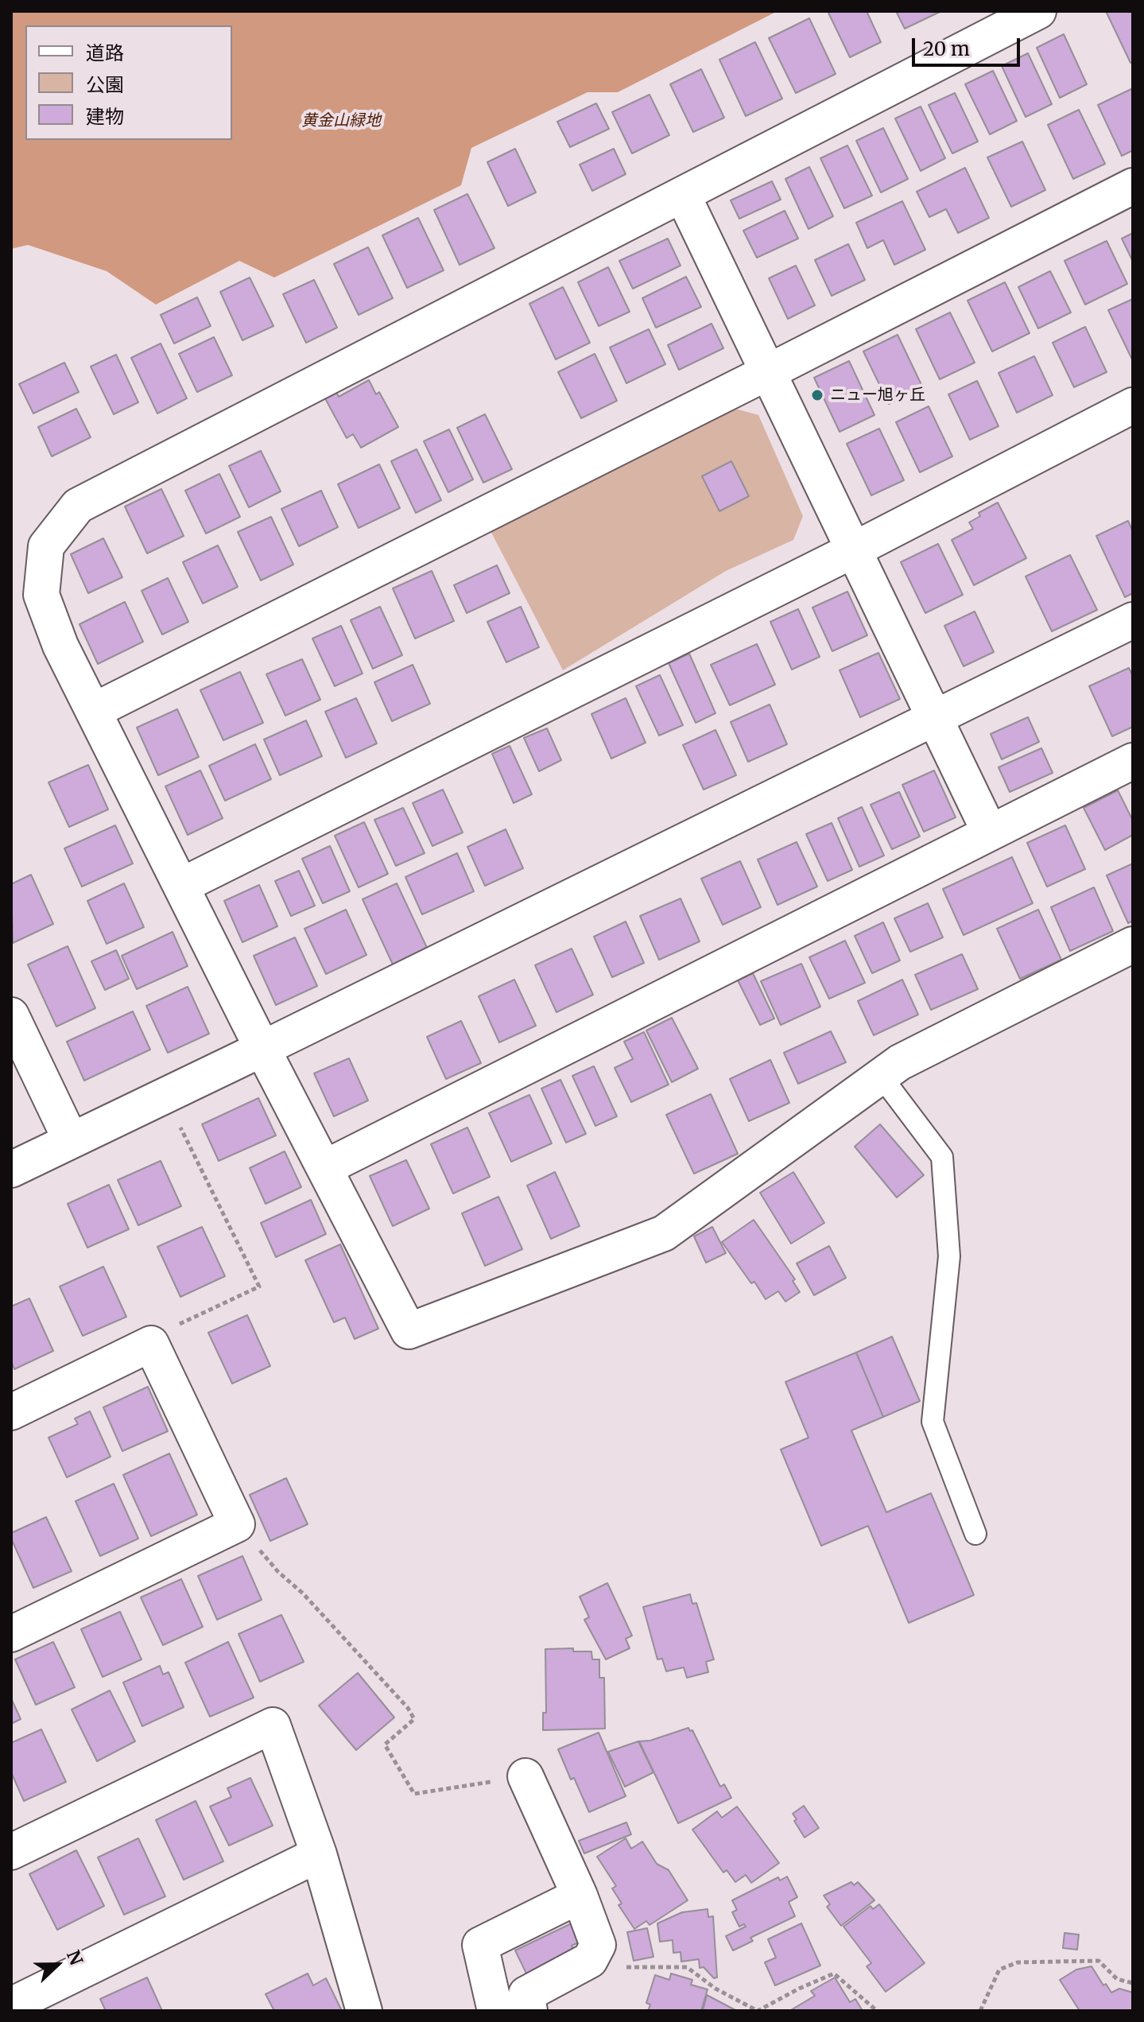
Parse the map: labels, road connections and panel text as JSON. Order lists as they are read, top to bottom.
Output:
{
  "parks": ["黄金山緑地"],
  "places": ["ニュー旭ヶ丘"],
  "legend": ["道路", "公園", "建物"],
  "scale_bar": "20 m",
  "north": "right"
}
